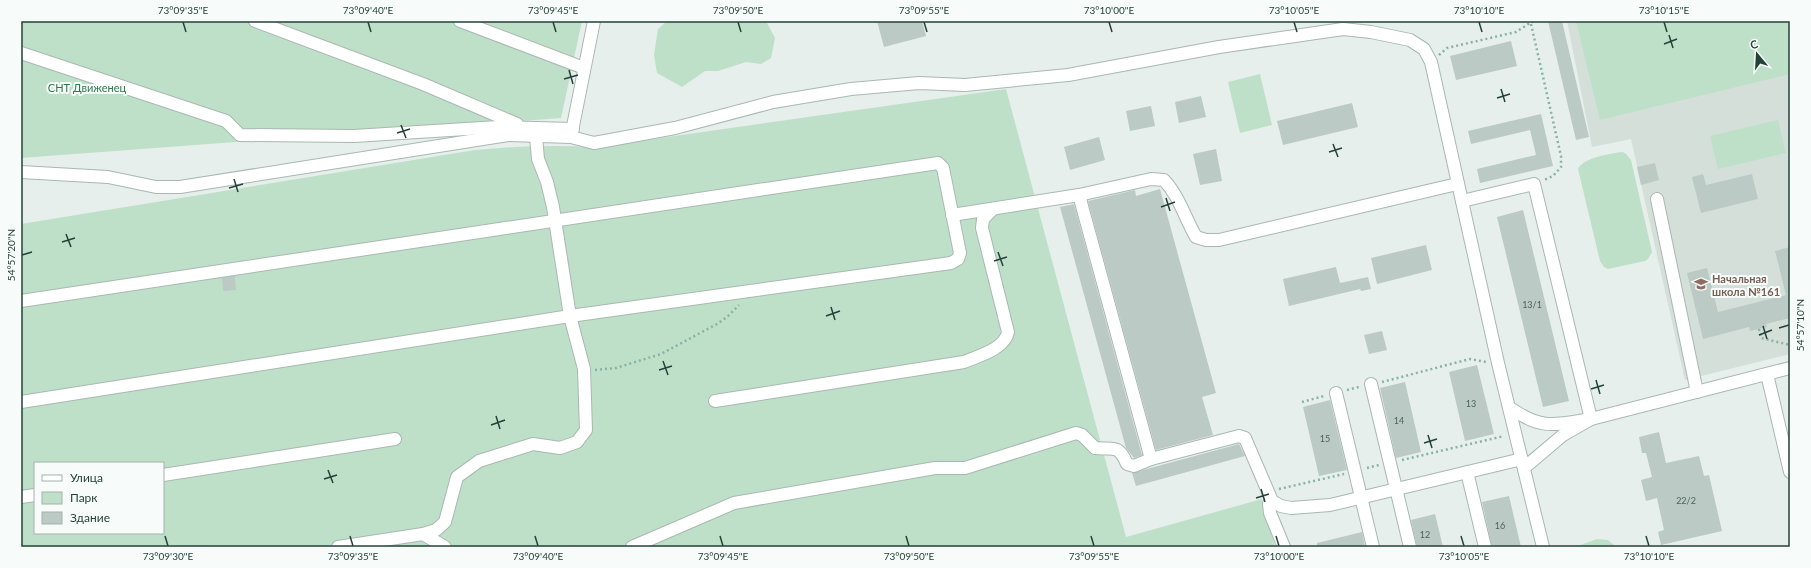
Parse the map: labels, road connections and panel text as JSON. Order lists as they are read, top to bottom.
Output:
{
  "parks": ["СНТ Движенец"],
  "places": {
    "school or university": ["Начальная школа №161"]
  },
  "house_numbers": [
    "13/1",
    "13",
    "14",
    "15",
    "22/2",
    "16",
    "12"
  ],
  "legend": ["Улица", "Парк", "Здание"],
  "north": "top",
  "coordinates": [
    "73°09'35\"E",
    "73°09'40\"E",
    "73°09'45\"E",
    "73°09'50\"E",
    "73°09'55\"E",
    "73°10'00\"E",
    "73°10'05\"E",
    "73°10'10\"E",
    "73°10'15\"E",
    "54°57'20\"N",
    "54°57'10\"N",
    "73°09'30\"E"
  ]
}
